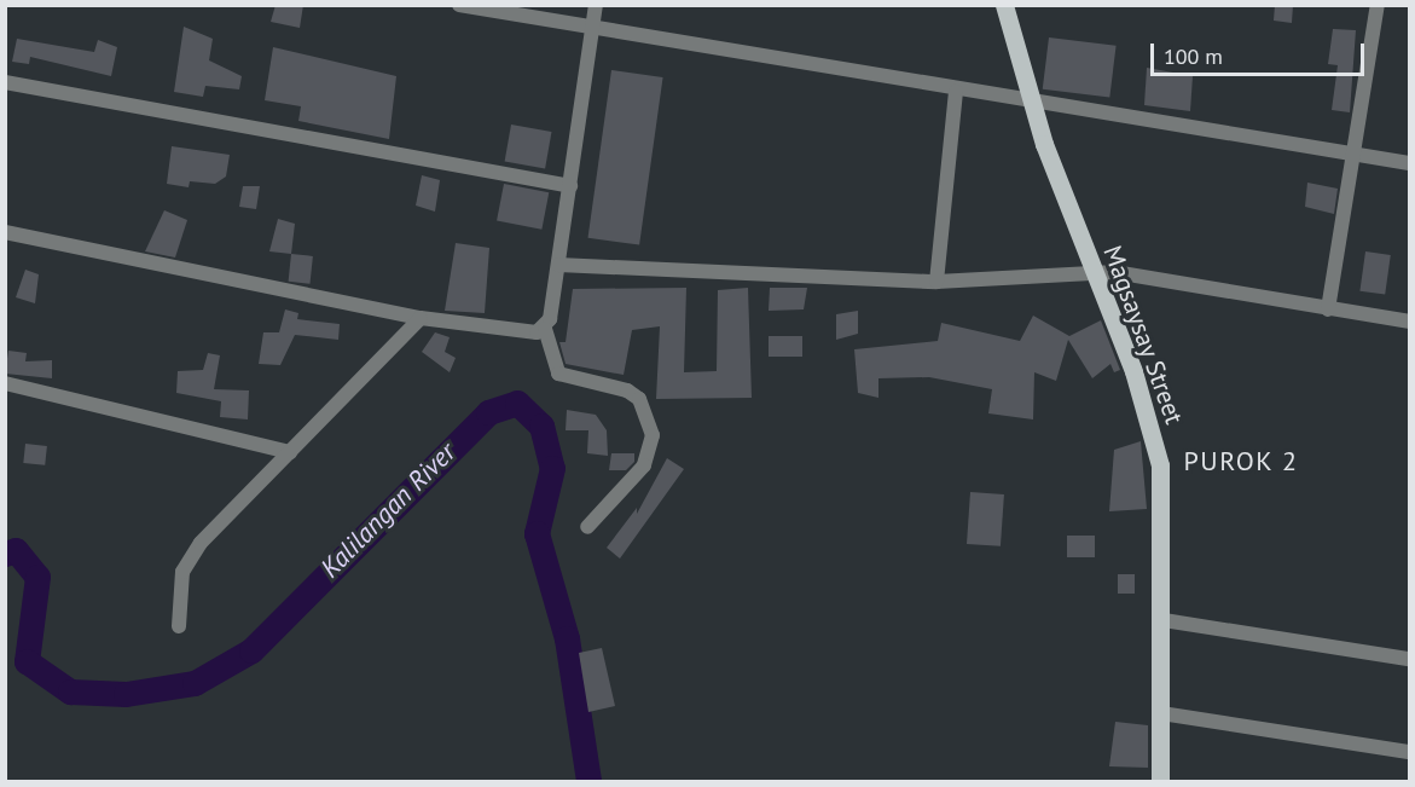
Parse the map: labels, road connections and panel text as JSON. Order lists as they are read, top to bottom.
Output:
{
  "streets": {
    "main road": ["Magsaysay Street"]
  },
  "districts": ["PUROK 2"],
  "water": ["Kalilangan River"],
  "scale_bar": "100 m"
}
